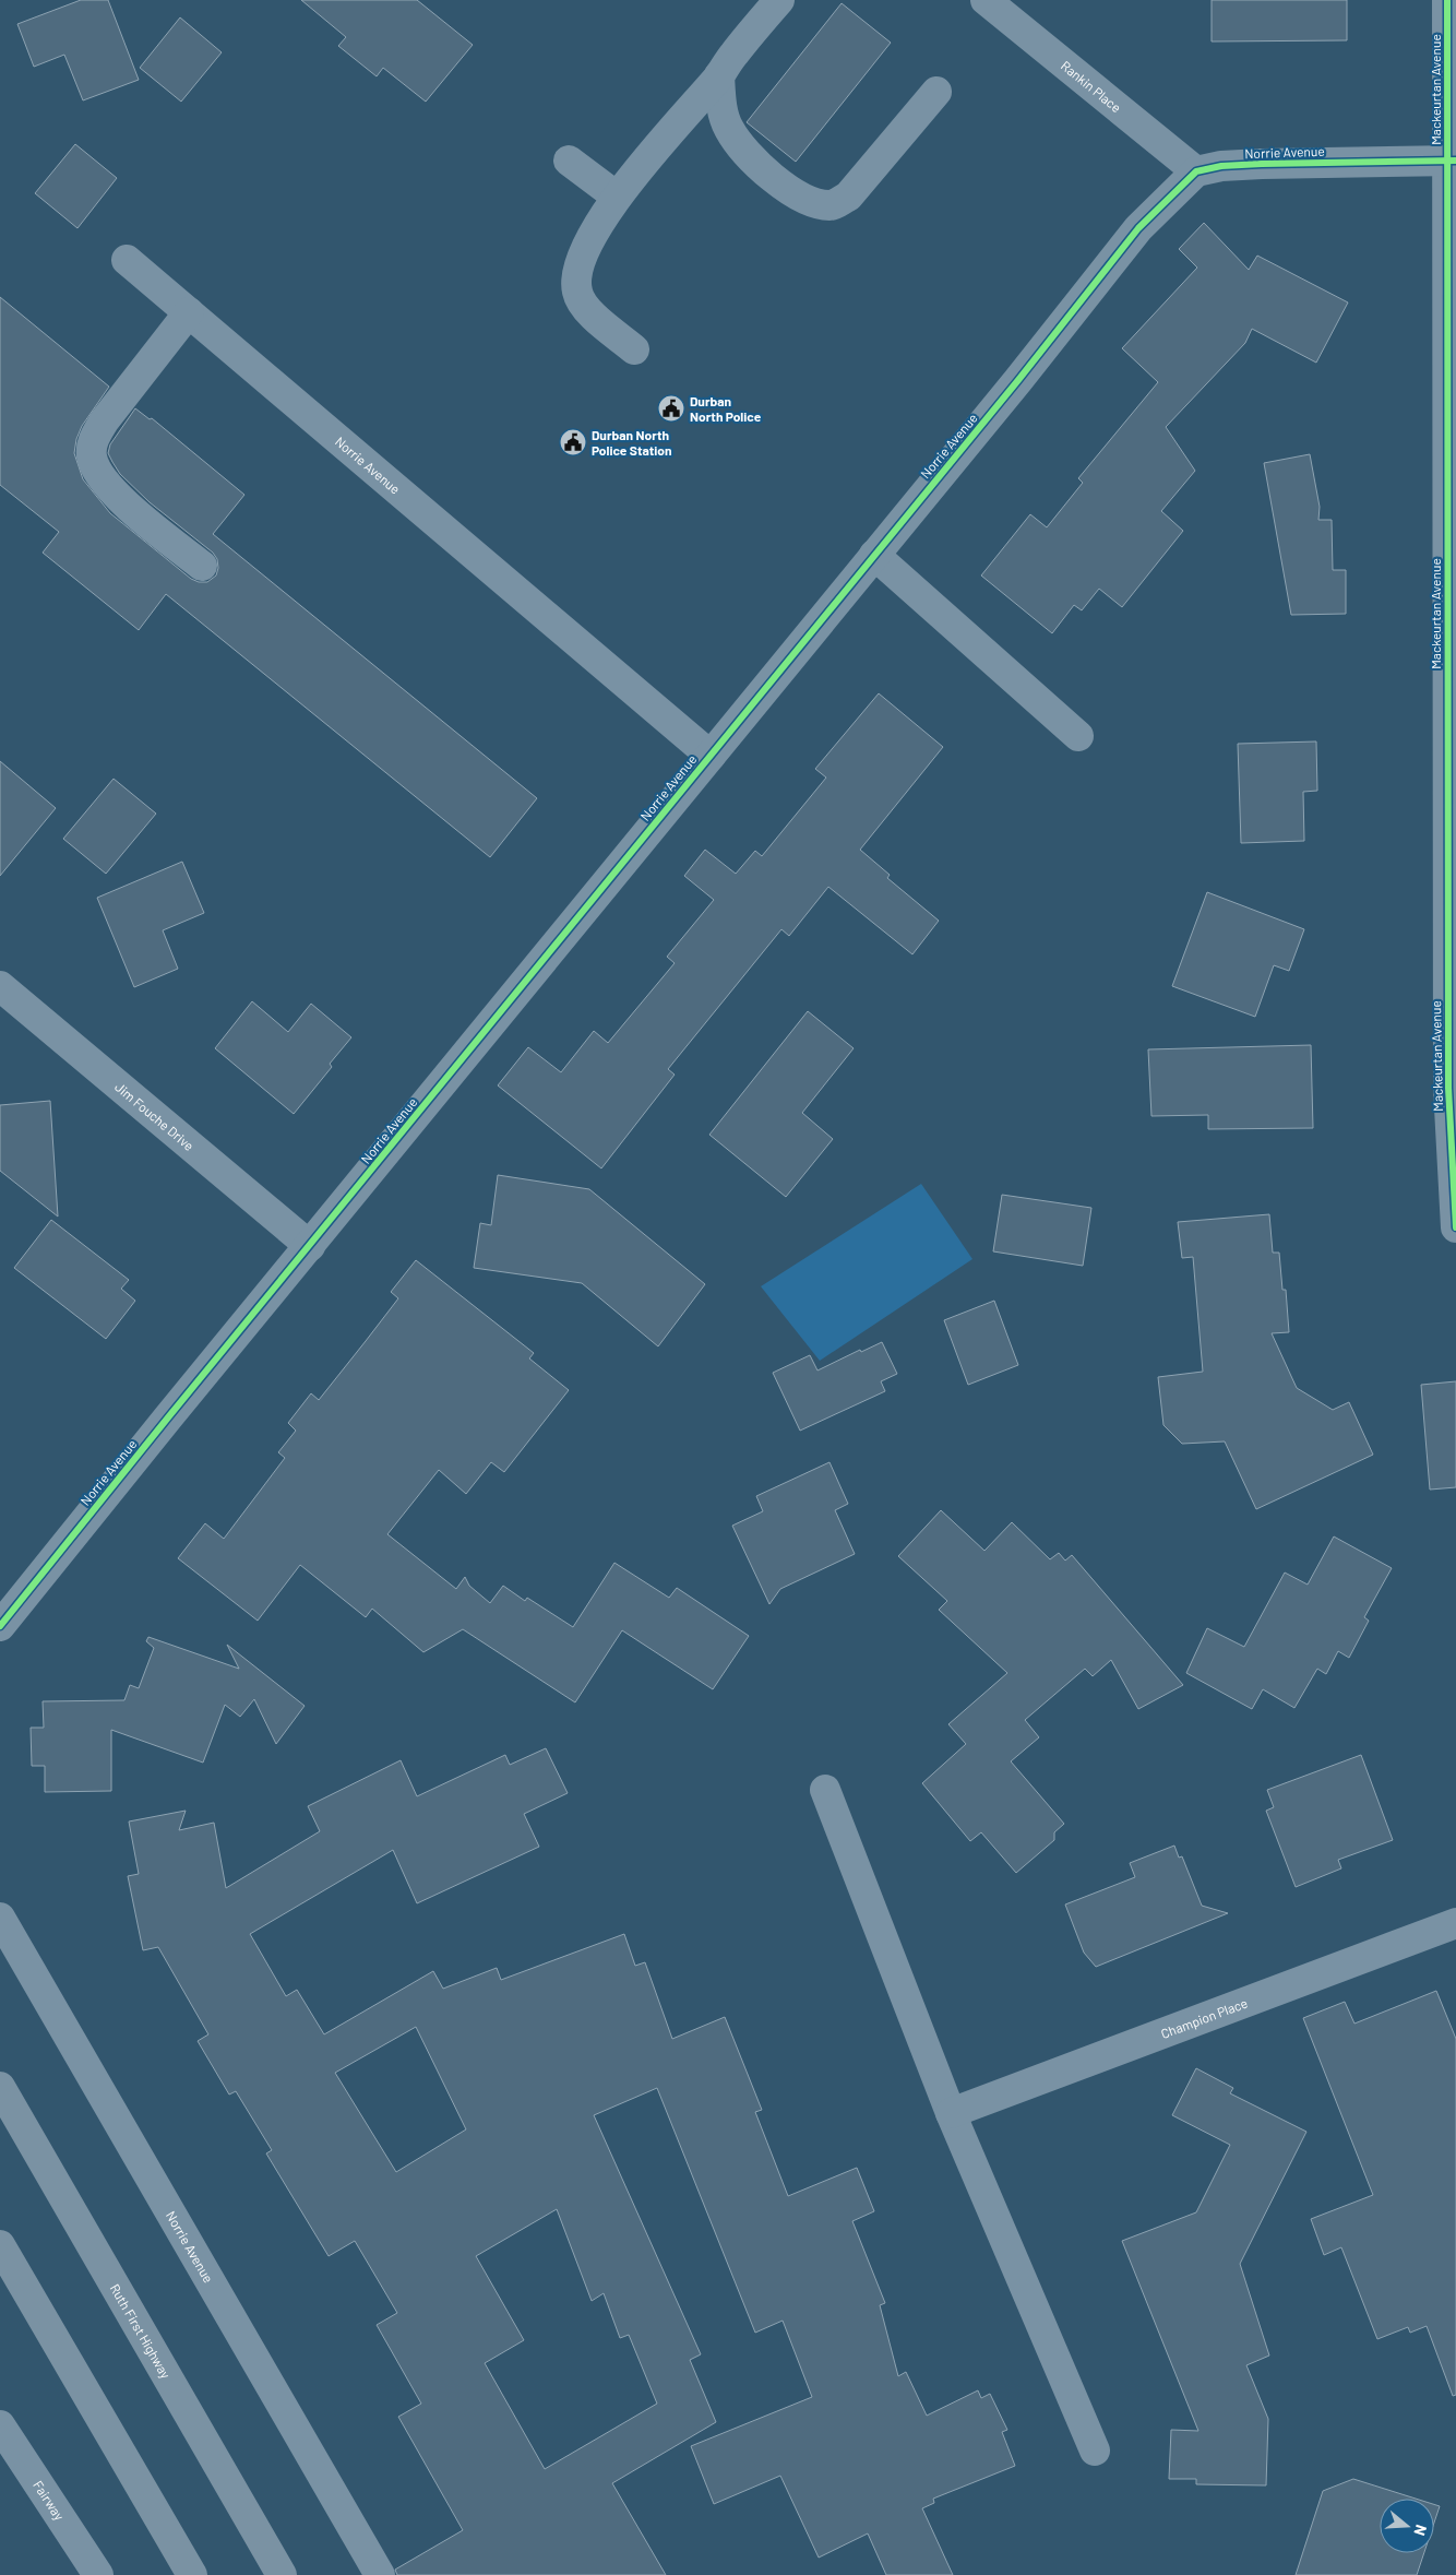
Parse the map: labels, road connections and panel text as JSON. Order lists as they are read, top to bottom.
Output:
{
  "streets": {
    "highway": ["Ruth First Highway"],
    "street": [
      "Rankin Place",
      "Mackeurtan Avenue",
      "Norrie Avenue",
      "Jim Fouche Drive",
      "Champion Place",
      "Fairway"
    ]
  },
  "crossings": [
    ["Rankin Place", "Norrie Avenue"],
    ["Mackeurtan Avenue", "Norrie Avenue"],
    ["Norrie Avenue", "Jim Fouche Drive"]
  ],
  "places": {
    "public building": ["Durban North Police", "Durban North Police Station"]
  },
  "north": "right"
}
